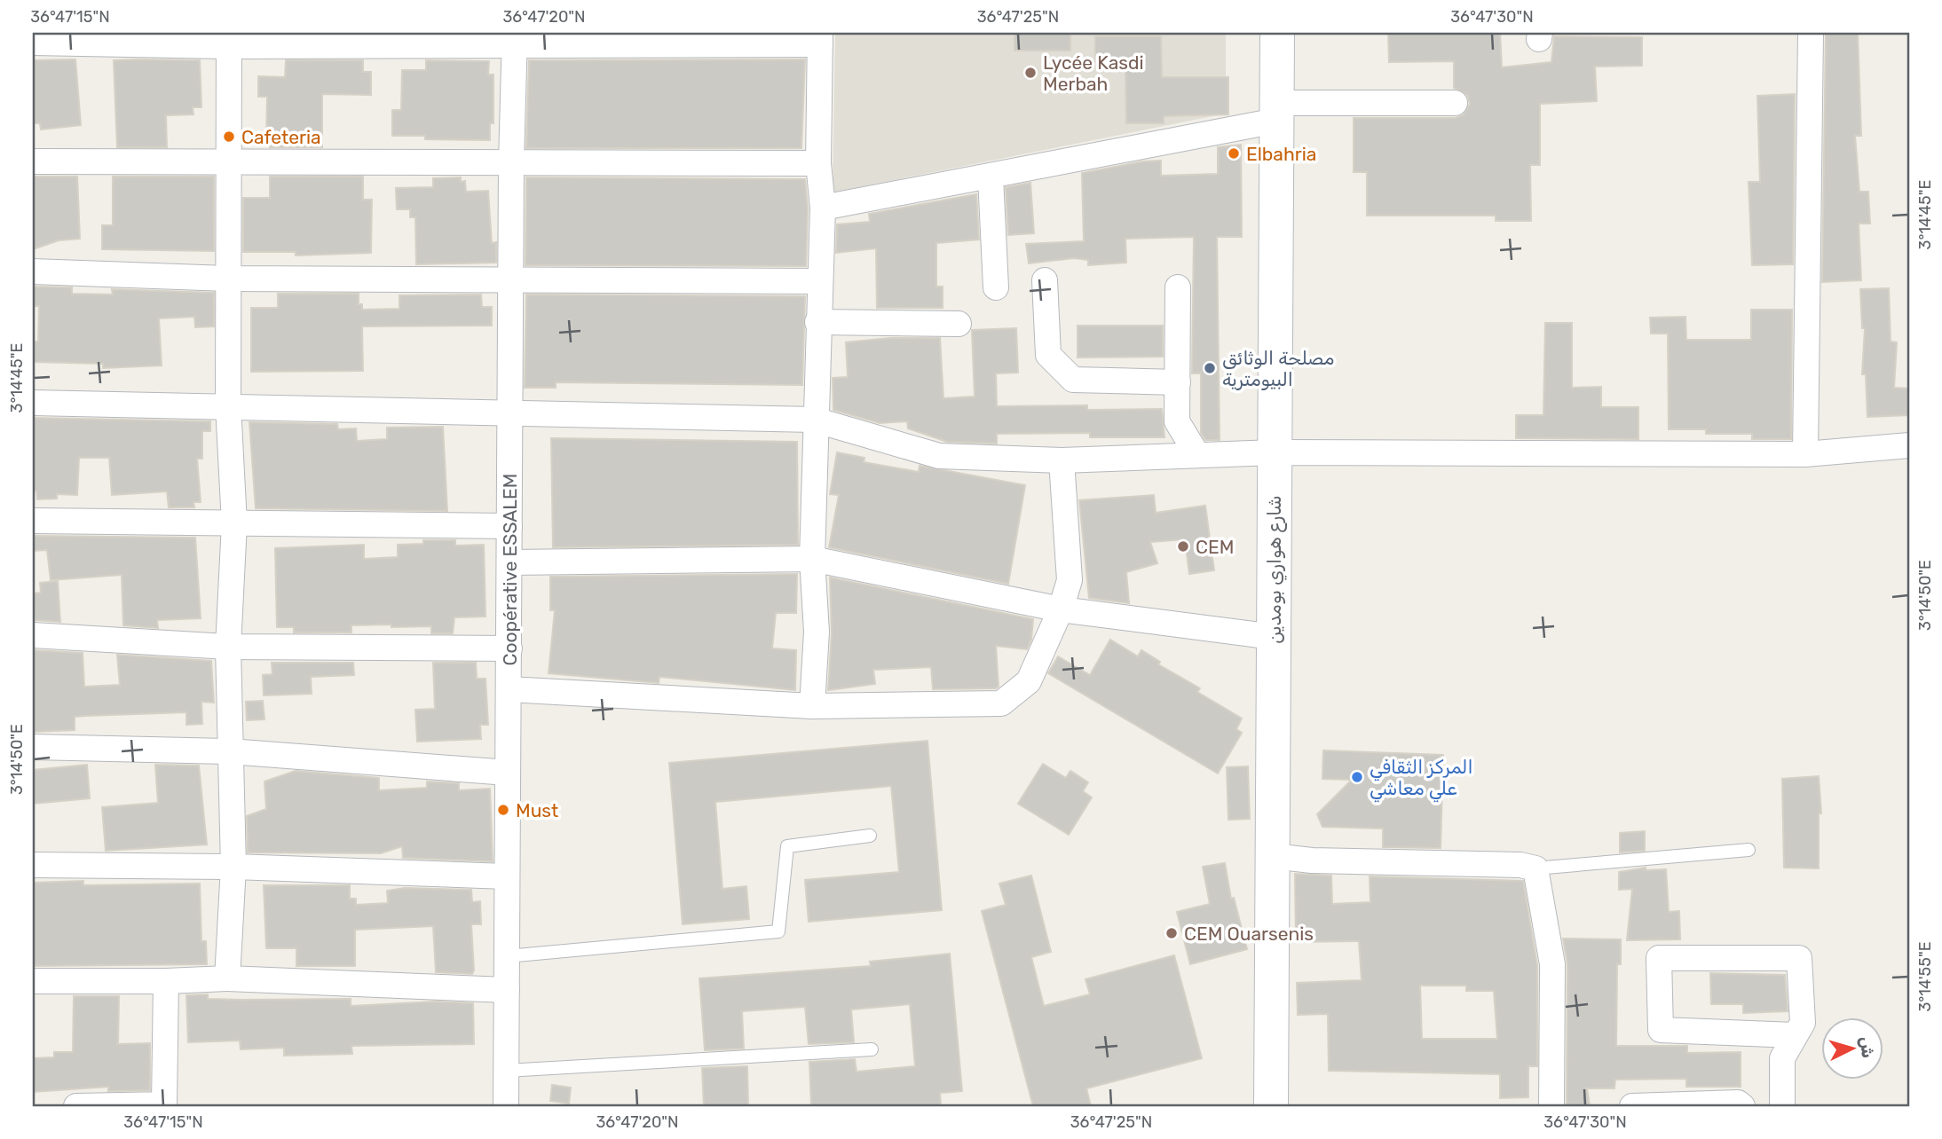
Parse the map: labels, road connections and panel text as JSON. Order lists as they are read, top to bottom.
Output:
{
  "streets": {
    "main road": ["شارع هواري بومدين"],
    "street": ["Coopérative ESSALEM"]
  },
  "places": [
    "Lycée Kasdi Merbah",
    "Cafeteria",
    "Elbahria",
    "مصلحة الوثائق البيومترية",
    "CEM",
    "المركز الثقافي علي معاشي",
    "Must",
    "CEM Ouarsenis"
  ],
  "north": "right",
  "coordinates": [
    "36°47'15\"N",
    "36°47'20\"N",
    "36°47'25\"N",
    "36°47'30\"N",
    "3°14'45\"E",
    "3°14'50\"E",
    "3°14'55\"E"
  ]
}
